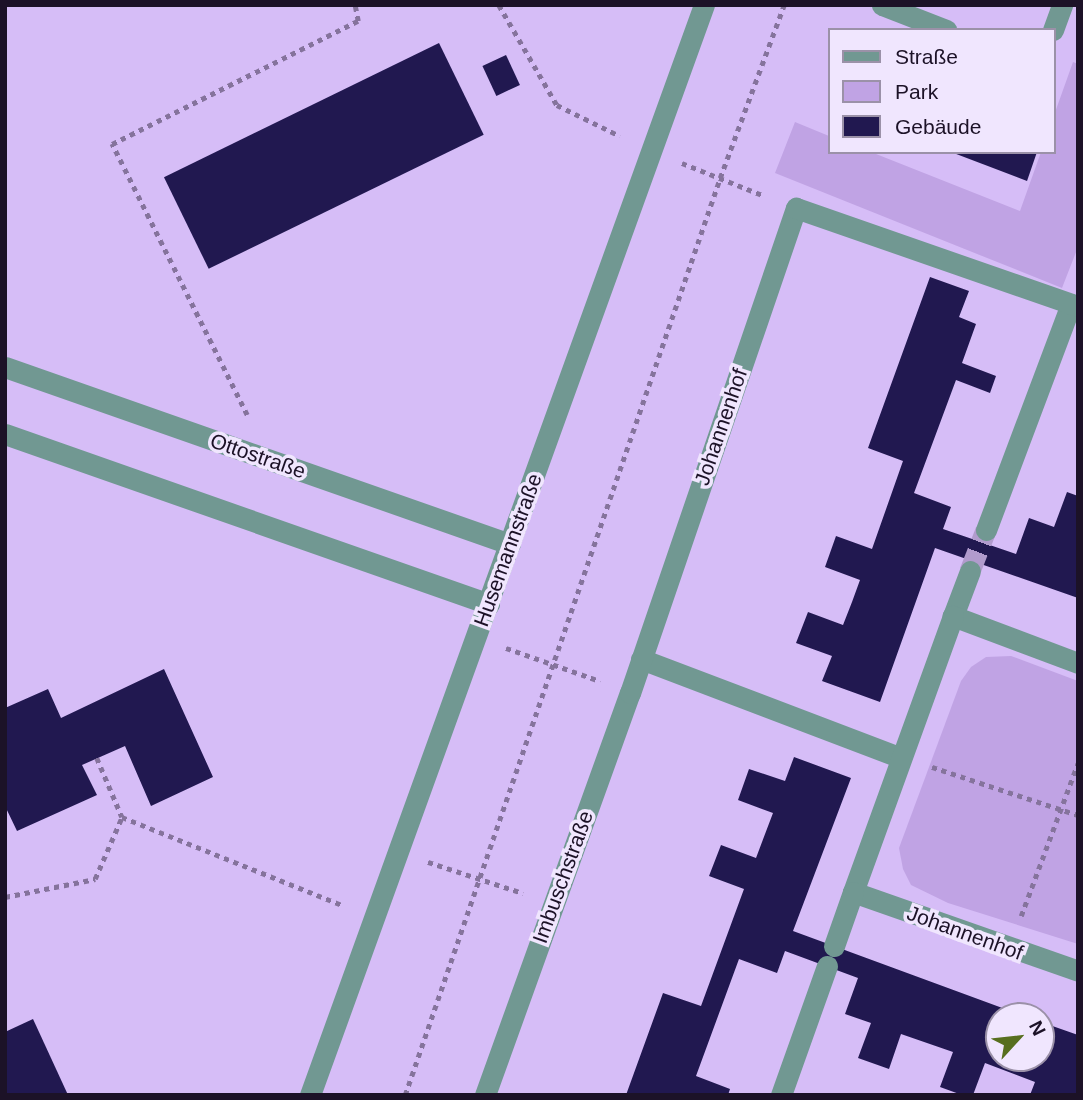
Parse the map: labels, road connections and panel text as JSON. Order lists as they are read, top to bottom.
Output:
{
  "streets": {
    "street": [
      "Johannenhof",
      "Ottostraße",
      "Husemannstraße",
      "Imbuschstraße"
    ]
  },
  "crossings": [
    ["Johannenhof", "Imbuschstraße"],
    ["Ottostraße", "Husemannstraße"]
  ],
  "legend": ["Straße", "Park", "Gebäude"],
  "north": "top right"
}
